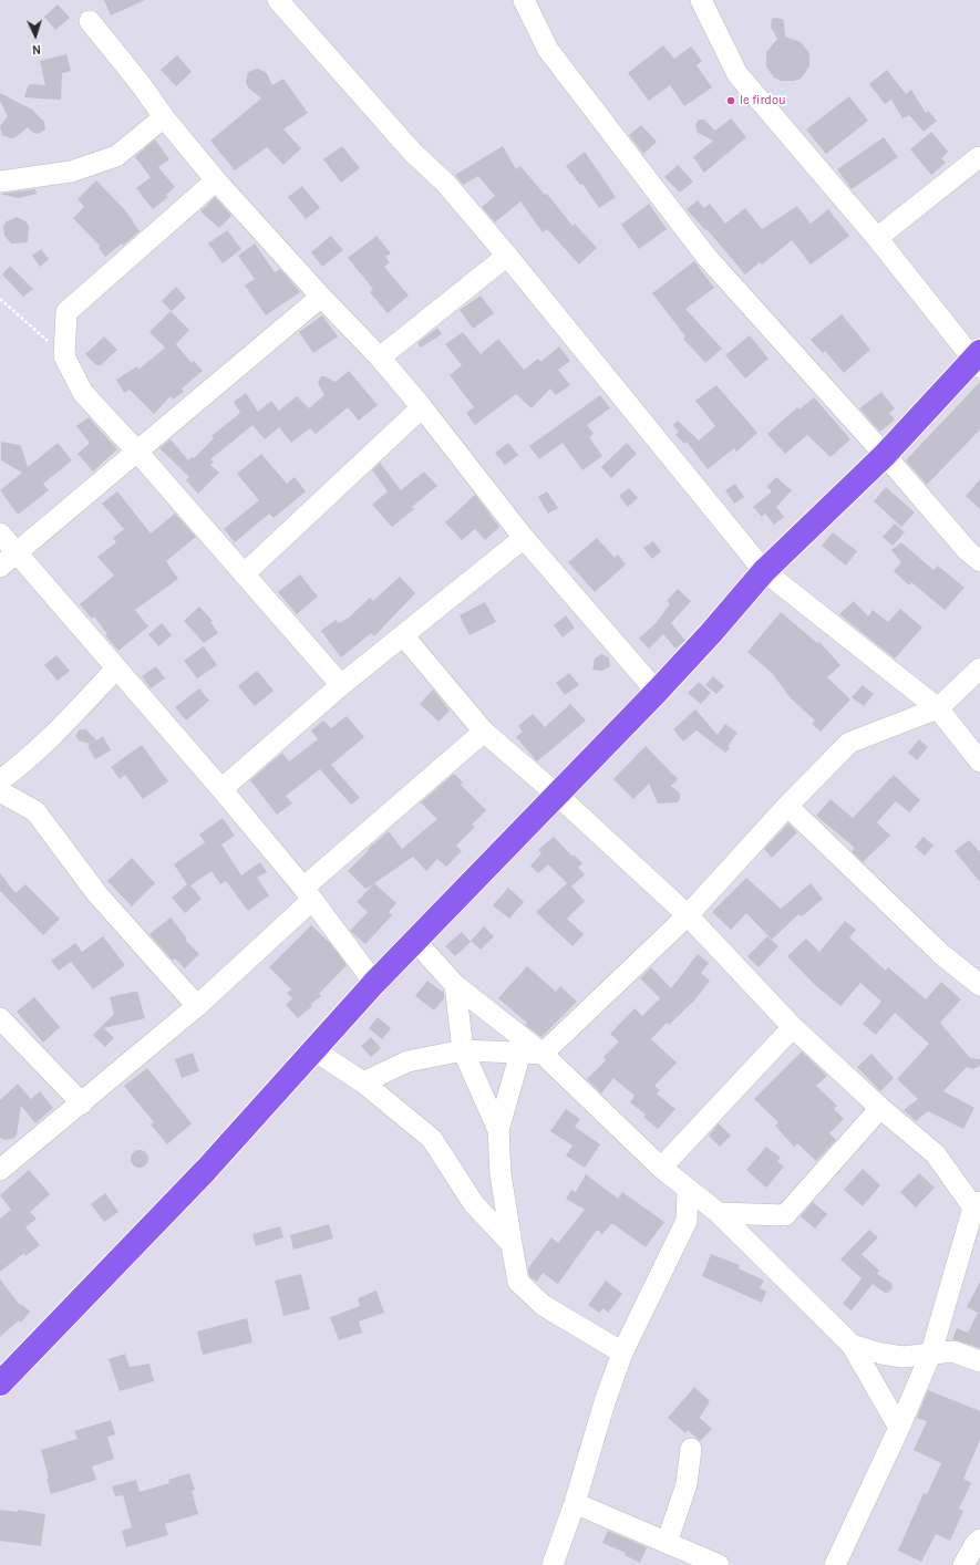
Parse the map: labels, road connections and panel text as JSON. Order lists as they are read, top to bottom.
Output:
{
  "places": ["le firdou"],
  "north": "bottom"
}
